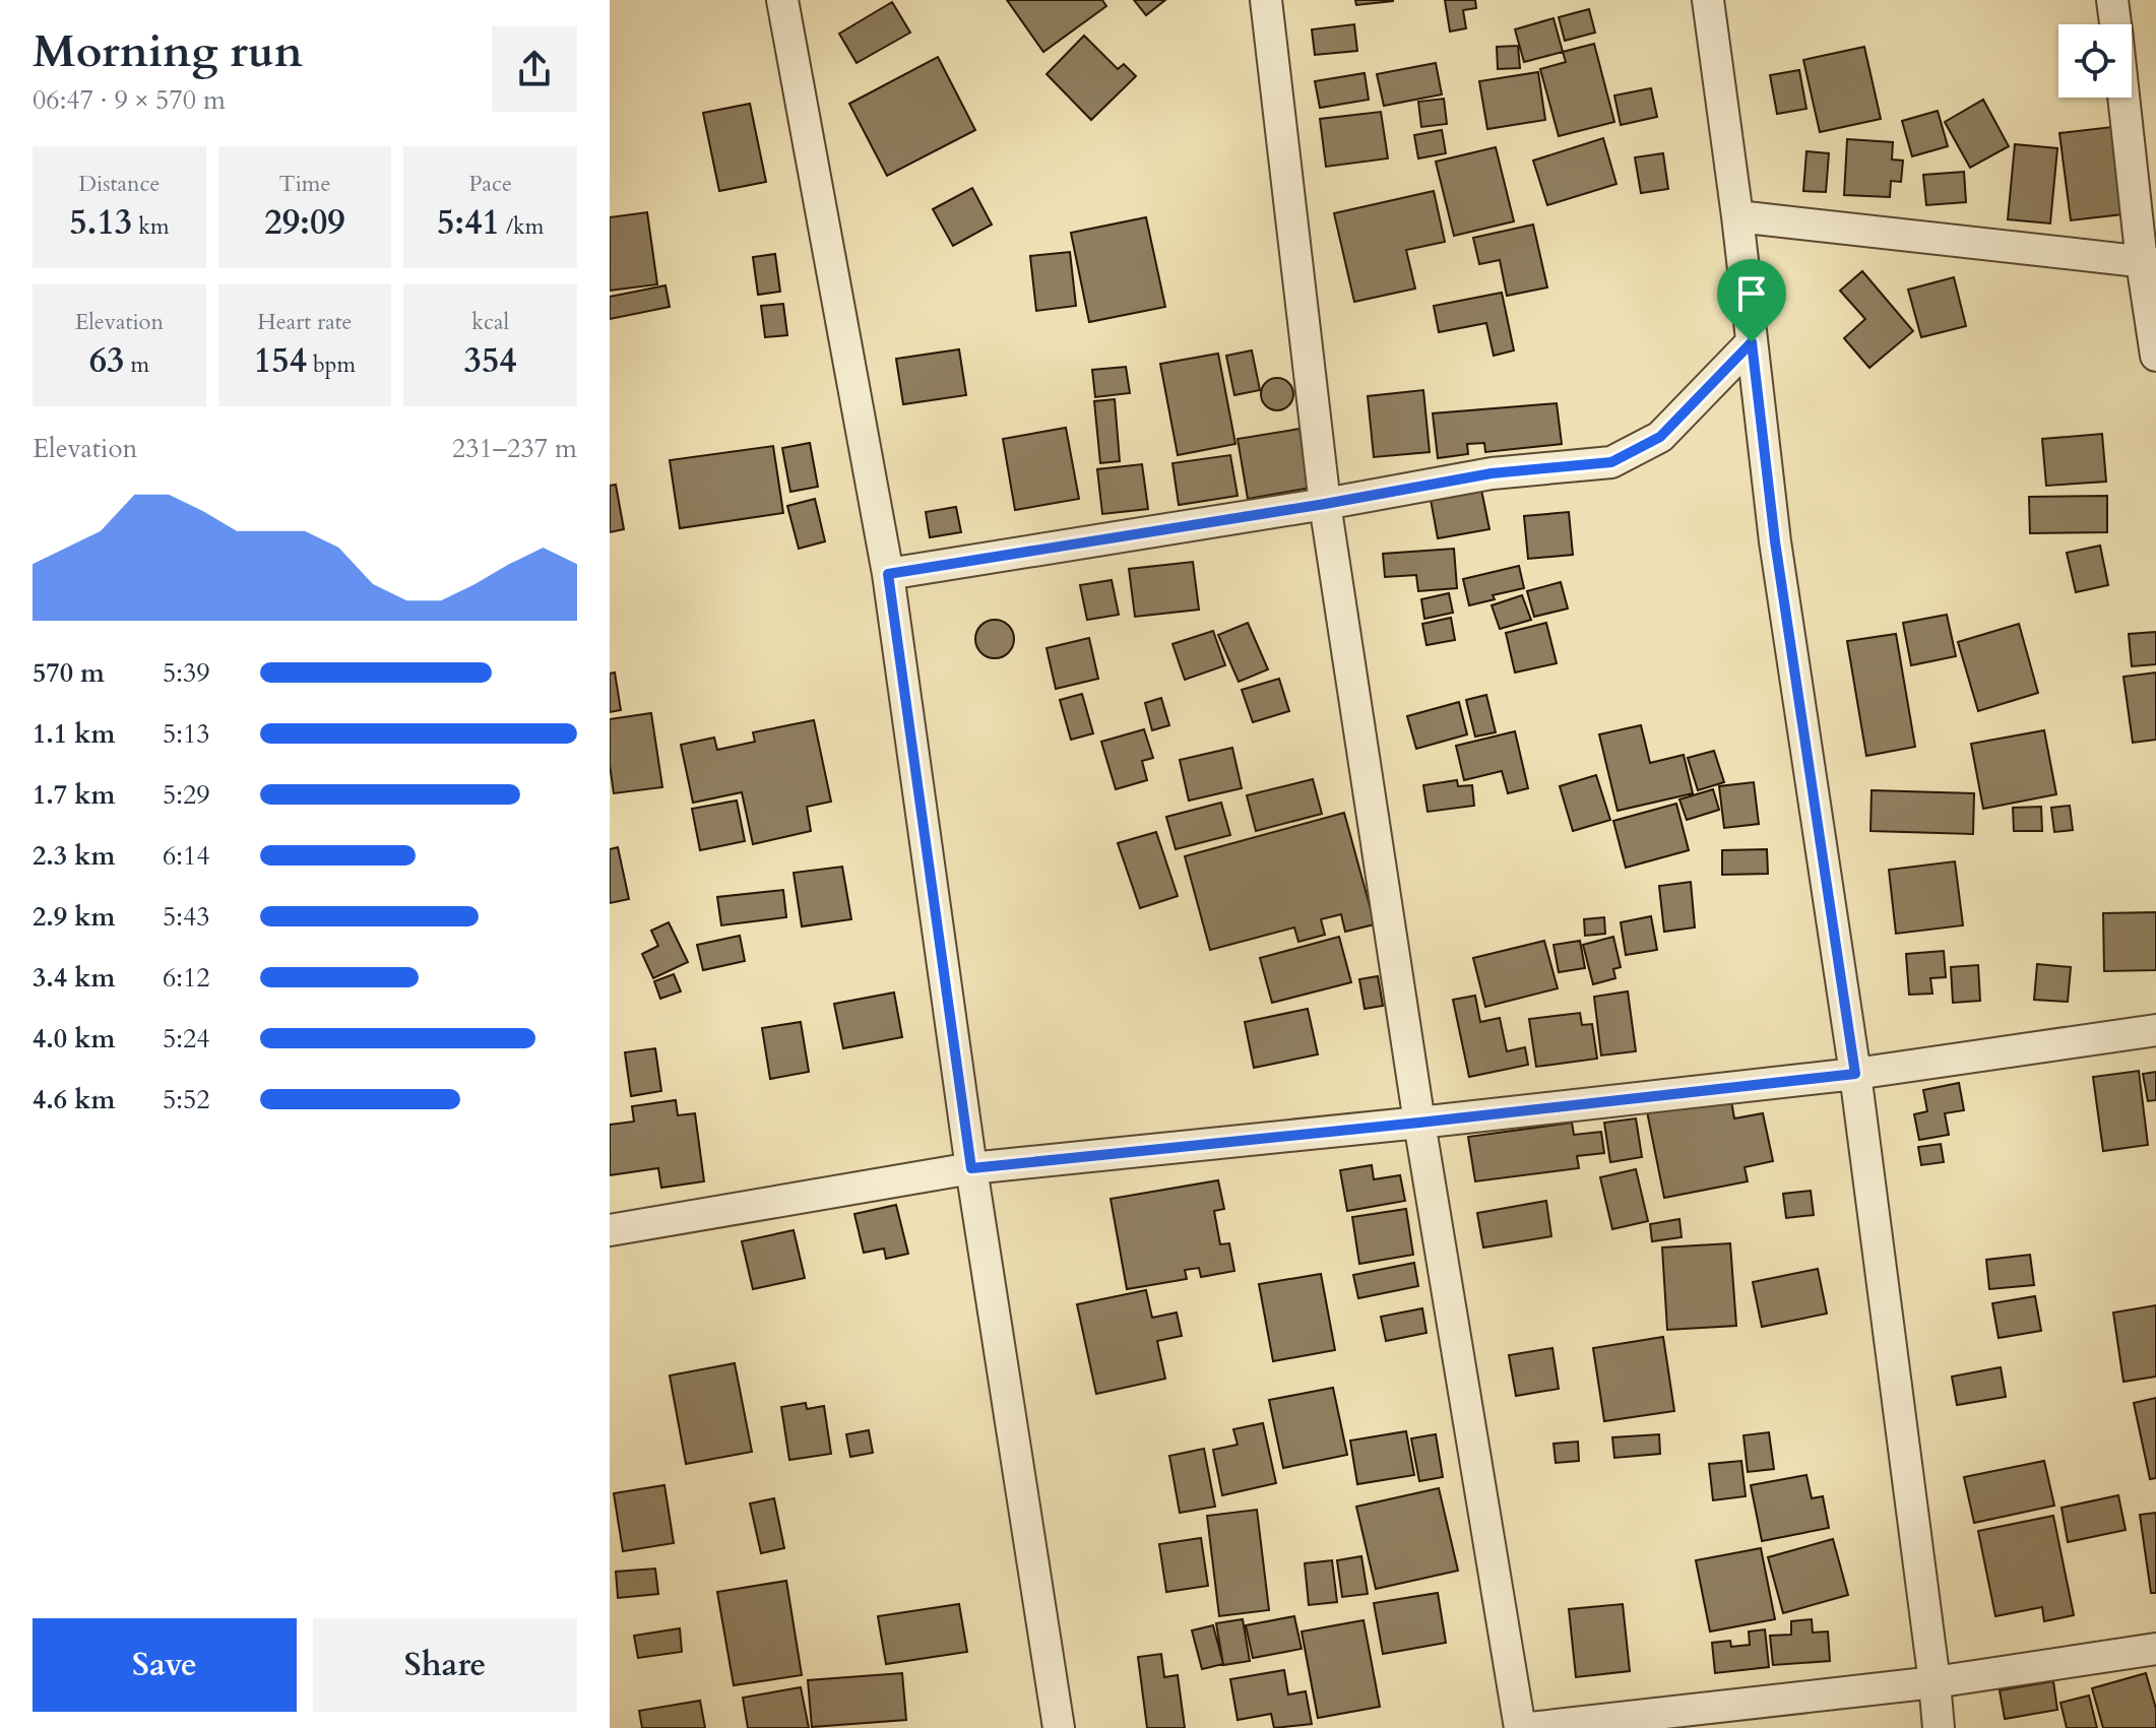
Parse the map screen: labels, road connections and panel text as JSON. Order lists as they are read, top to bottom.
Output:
{
  "page": {
    "heading": ["Morning run", "06:47 · 9 × 570 m"],
    "stats": [
      ["Distance", "5.13 km"],
      ["Time", "29:09"],
      ["Pace", "5:41 /km"],
      ["Elevation", "63 m"],
      ["Heart rate", "154 bpm"],
      ["kcal", "354"]
    ],
    "chart": ["Elevation", "231–237 m"],
    "list": [
      {
        "name": "570 m",
        "note": "5:39"
      },
      {
        "name": "1.1 km",
        "note": "5:13"
      },
      {
        "name": "1.7 km",
        "note": "5:29"
      },
      {
        "name": "2.3 km",
        "note": "6:14"
      },
      {
        "name": "2.9 km",
        "note": "5:43"
      },
      {
        "name": "3.4 km",
        "note": "6:12"
      },
      {
        "name": "4.0 km",
        "note": "5:24"
      },
      {
        "name": "4.6 km",
        "note": "5:52"
      }
    ],
    "buttons": ["Save", "Share"]
  }
}
